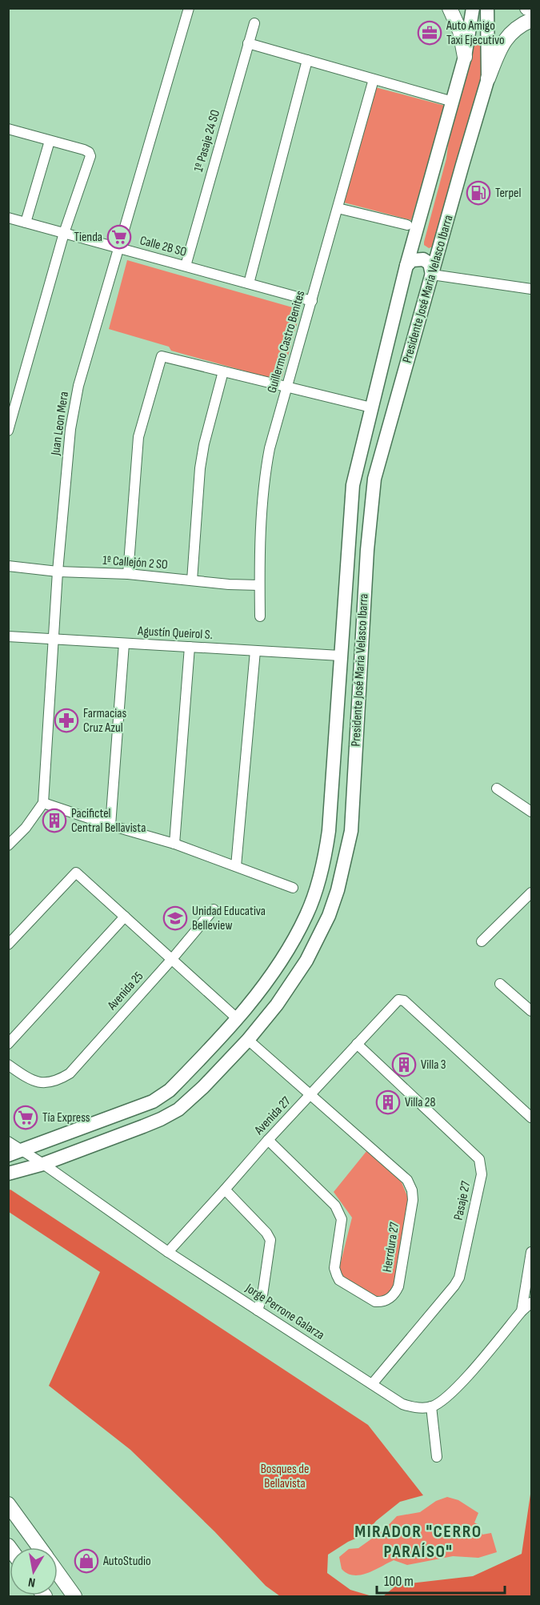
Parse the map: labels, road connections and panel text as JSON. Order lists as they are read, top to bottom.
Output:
{
  "streets": {
    "main road": ["Presidente José Maria Velasco Ibarra"],
    "street": [
      "1º Pasaje 24 SO",
      "Calle 2B SO",
      "Guillermo Castro Benites",
      "Juan Leon Mera",
      "1º Callejón 2 SO",
      "Agustín Queirol S.",
      "Avenida 25",
      "Avenida 27",
      "Pasaje 27",
      "Herrdura 27",
      "Jorge Perrone Galarza"
    ]
  },
  "crossings": [
    ["1º Pasaje 24 SO", "Calle 2B SO"],
    ["Calle 2B SO", "Guillermo Castro Benites"],
    ["Calle 2B SO", "Juan Leon Mera"],
    ["Presidente José Maria Velasco Ibarra", "Agustín Queirol S."],
    ["Presidente José Maria Velasco Ibarra", "Herrdura 27"],
    ["Presidente José Maria Velasco Ibarra", "Jorge Perrone Galarza"],
    ["Guillermo Castro Benites", "1º Callejón 2 SO"],
    ["Juan Leon Mera", "1º Callejón 2 SO"],
    ["Juan Leon Mera", "Agustín Queirol S."],
    ["Avenida 27", "Pasaje 27"],
    ["Avenida 27", "Herrdura 27"],
    ["Avenida 27", "Jorge Perrone Galarza"],
    ["Pasaje 27", "Jorge Perrone Galarza"]
  ],
  "districts": ["MIRADOR \"CERRO PARAÍSO\""],
  "parks": ["Bosques de Bellavista"],
  "places": {
    "office": ["Auto Amigo Taxi Ejecutivo"],
    "fuel station": ["Terpel"],
    "supermarket": ["Tienda", "Tía Express"],
    "pharmacy": ["Farmacias Cruz Azul"],
    "building": ["Pacifictel Central Bellavista", "Villa 3", "Villa 28"],
    "school or university": ["Unidad Educativa Belleview"],
    "shop": ["AutoStudio"]
  },
  "scale_bar": "100 m",
  "north": "bottom"
}
